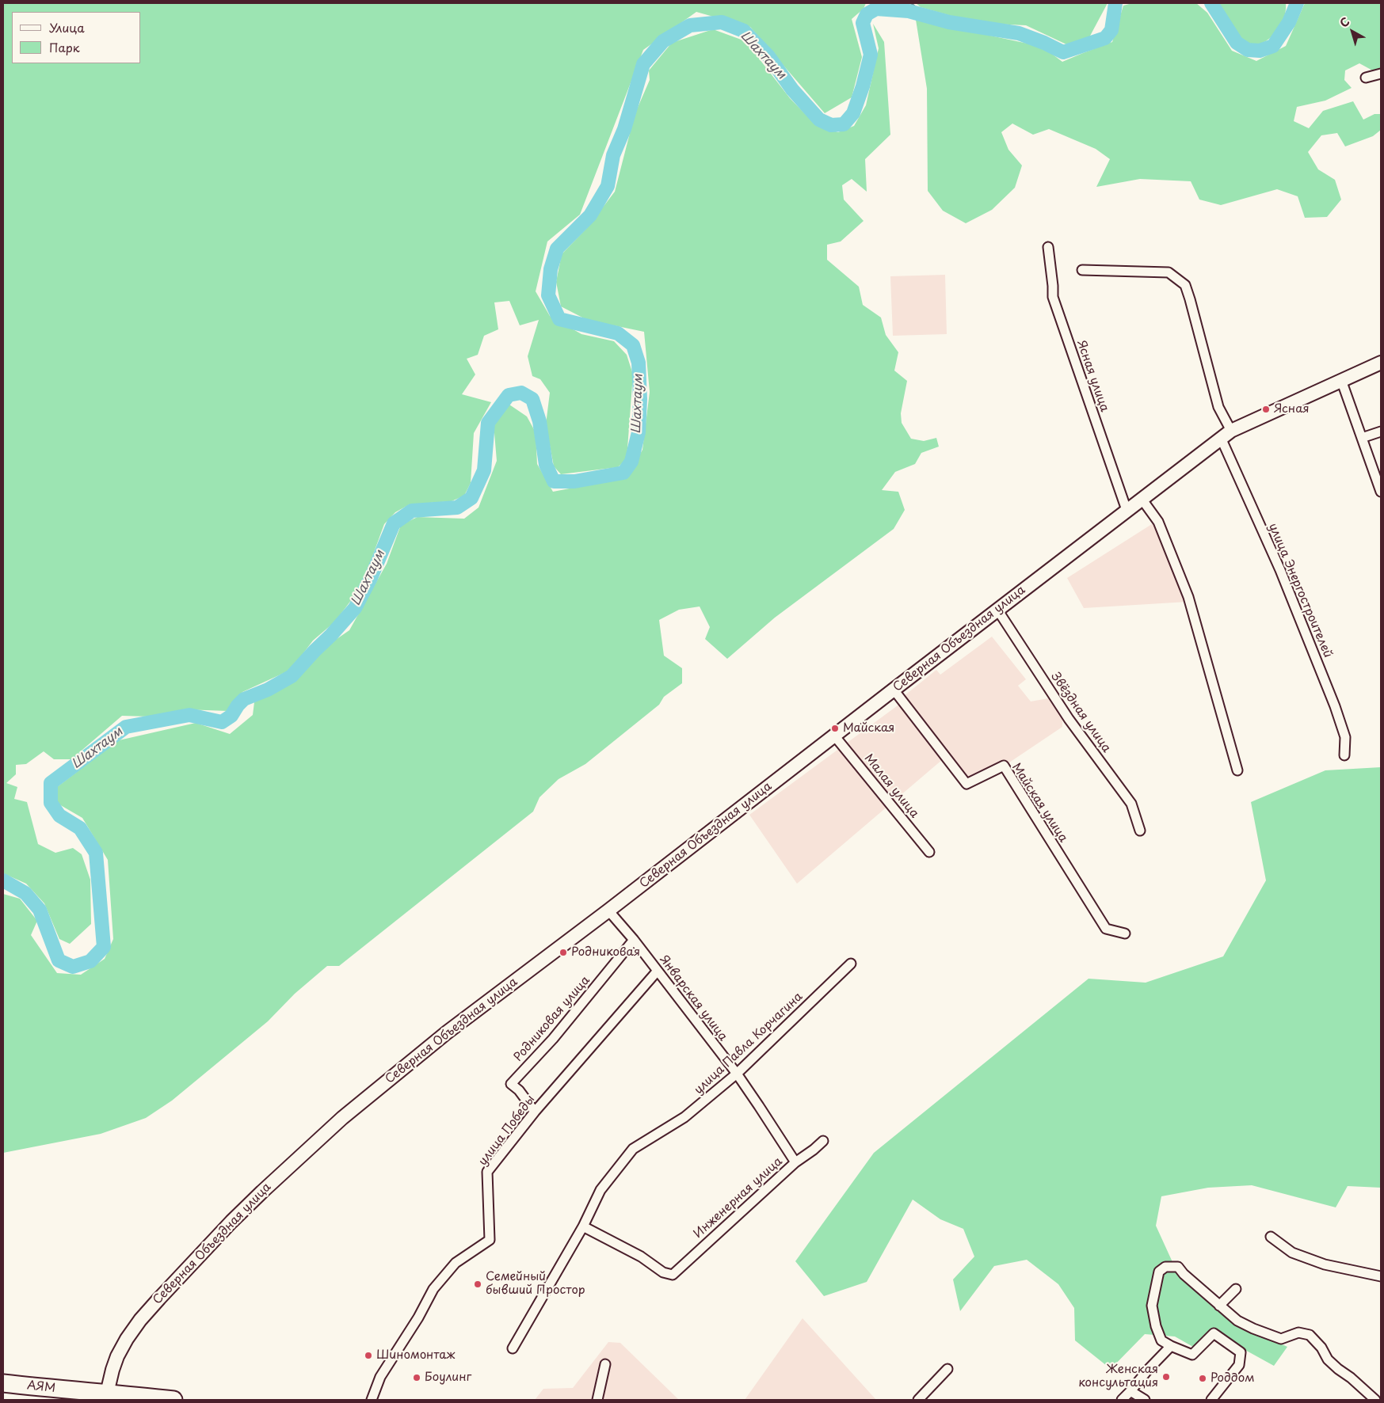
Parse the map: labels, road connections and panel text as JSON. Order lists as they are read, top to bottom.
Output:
{
  "streets": {
    "highway": ["АЯМ"],
    "street": [
      "Ясная улица",
      "улица Энергостроителей",
      "Северная Объездная улица",
      "Звёздная улица",
      "Малая улица",
      "Майская улица",
      "Январская улица",
      "Родниковая улица",
      "улица Павла Корчагина",
      "улица Победы",
      "Инженерная улица"
    ]
  },
  "crossings": [
    ["Ясная улица", "Северная Объездная улица"],
    ["улица Энергостроителей", "Северная Объездная улица"],
    ["Северная Объездная улица", "Звёздная улица"],
    ["Северная Объездная улица", "Малая улица"],
    ["Северная Объездная улица", "Майская улица"],
    ["Северная Объездная улица", "Январская улица"],
    ["Северная Объездная улица", "АЯМ"],
    ["Январская улица", "Родниковая улица"],
    ["Январская улица", "улица Павла Корчагина"],
    ["Январская улица", "улица Победы"],
    ["Январская улица", "Инженерная улица"],
    ["Родниковая улица", "улица Победы"],
    ["улица Павла Корчагина", "Инженерная улица"]
  ],
  "water": ["Шахтаум"],
  "places": [
    "Ясная",
    "Майская",
    "Родниковая",
    "Семейный бывший Простор",
    "Шиномонтаж",
    "Женская консультация",
    "Боулинг",
    "Роддом"
  ],
  "legend": ["Улица", "Парк"],
  "north": "top left"
}
